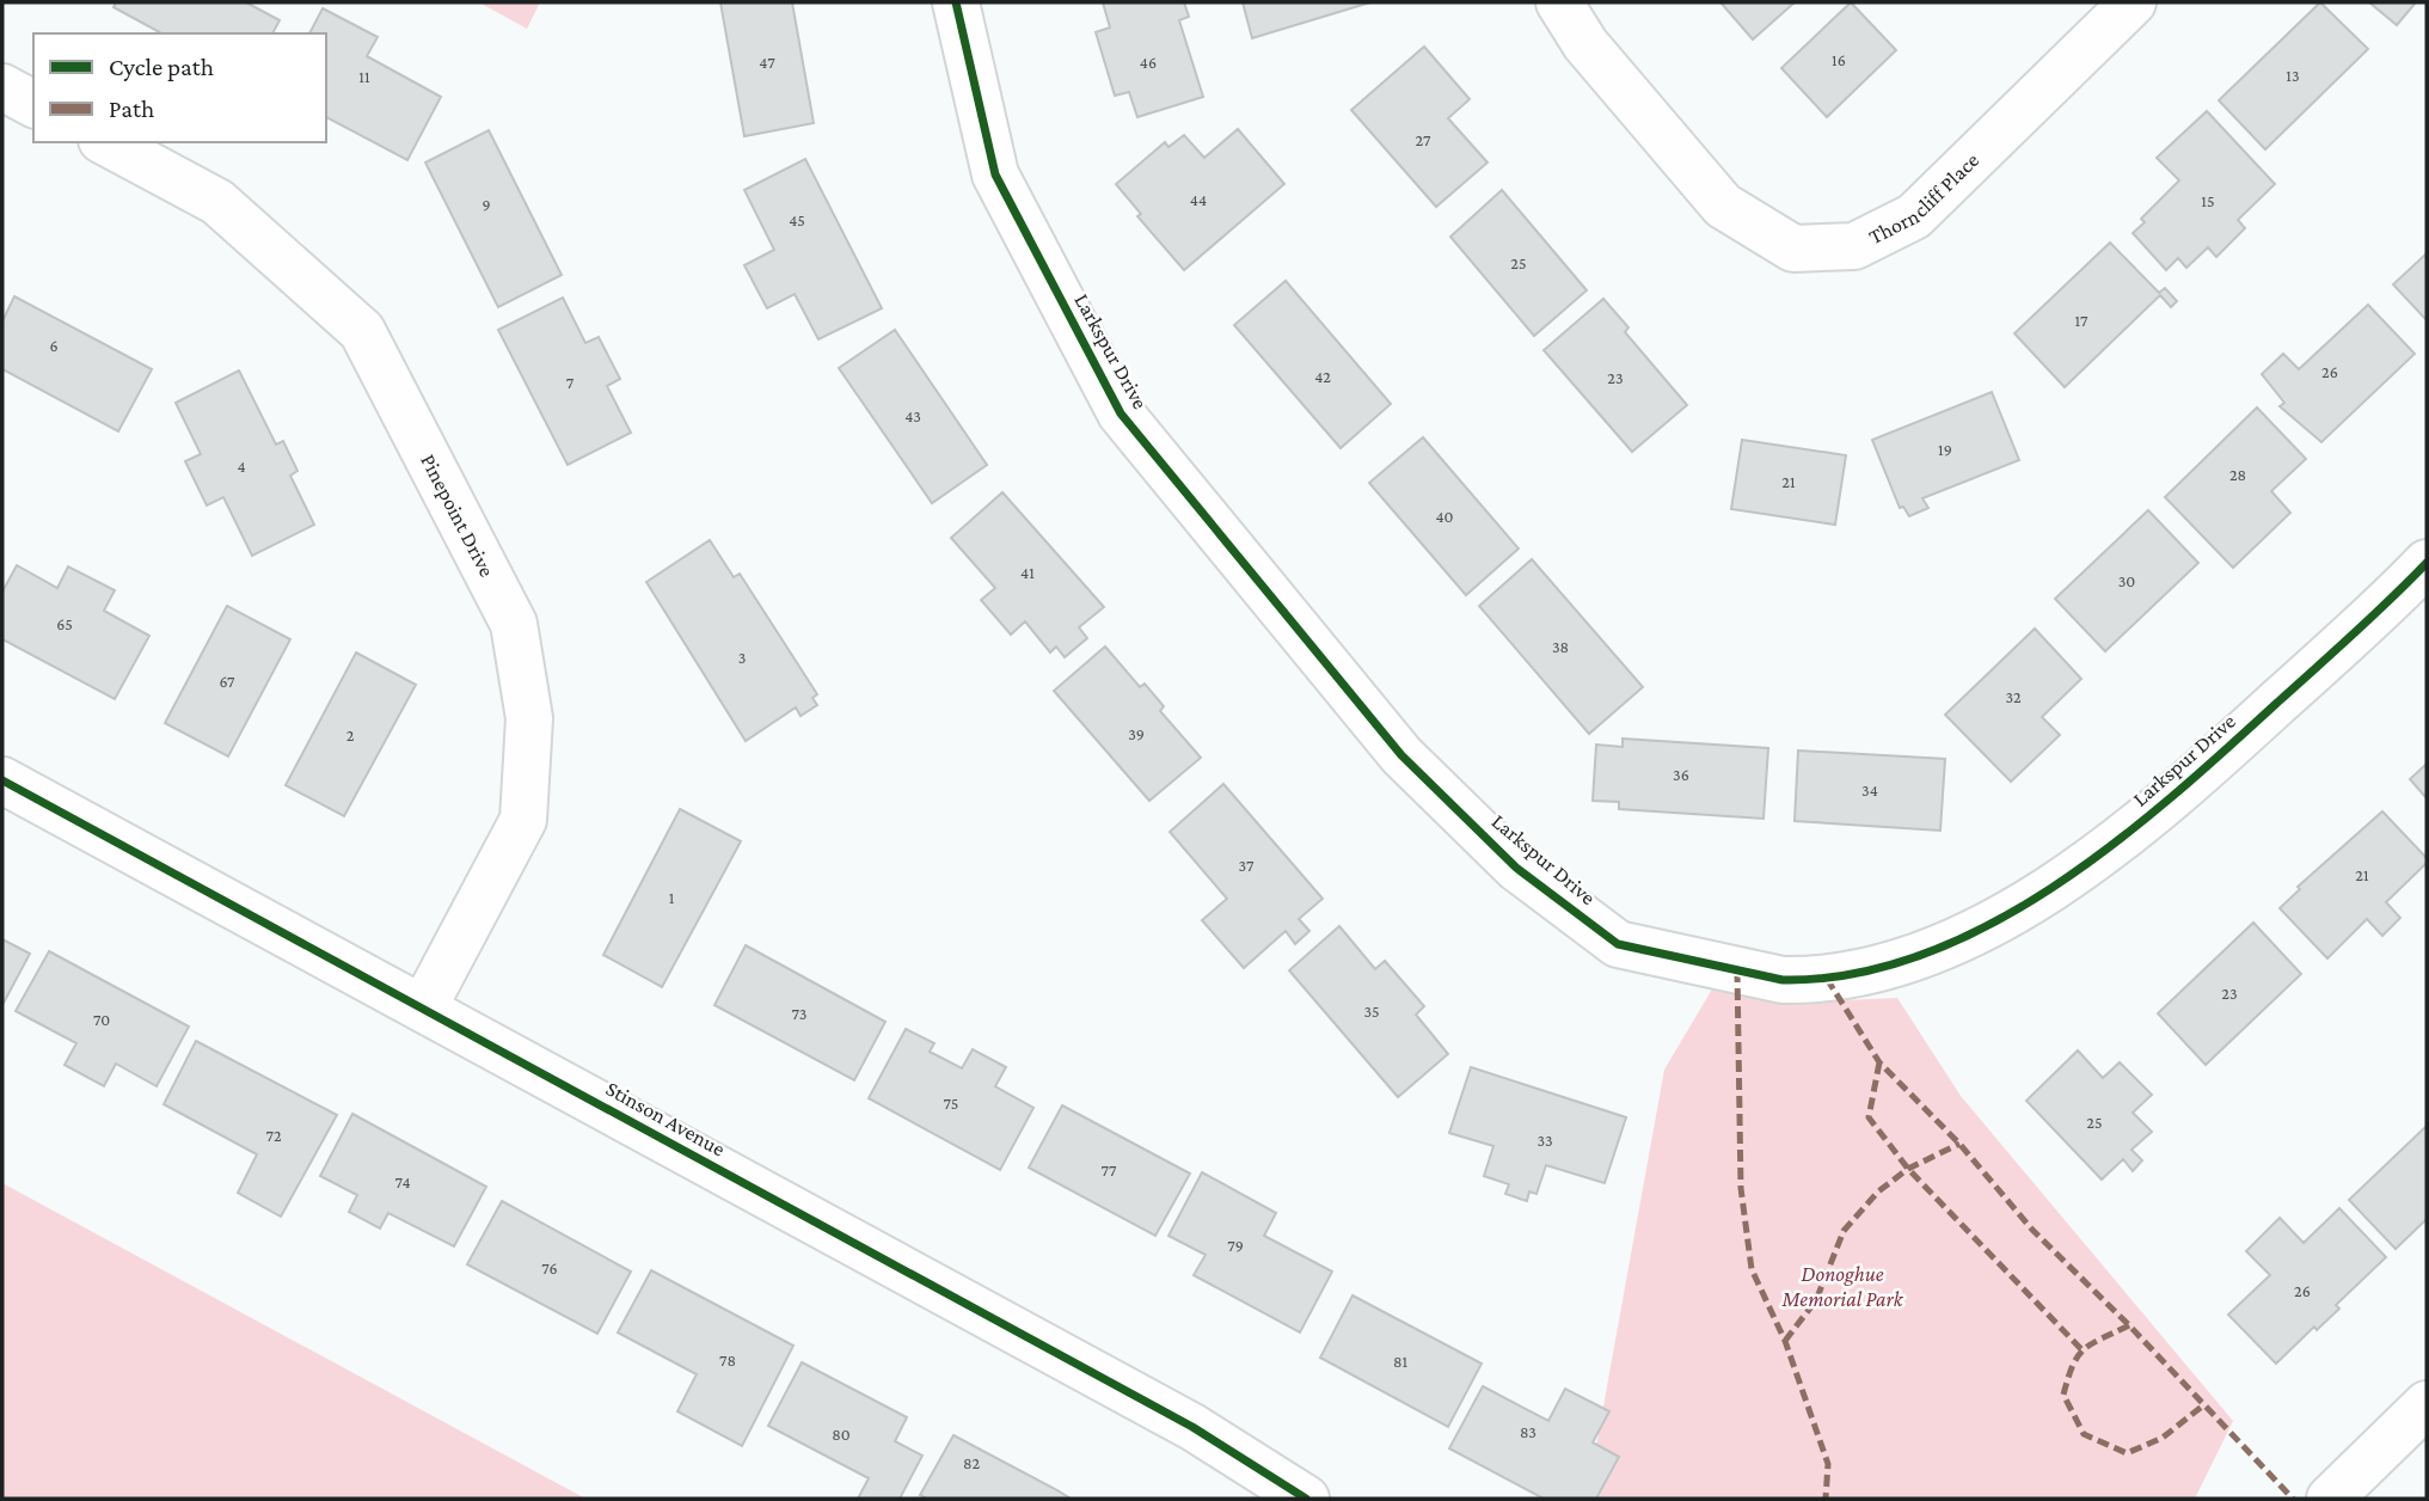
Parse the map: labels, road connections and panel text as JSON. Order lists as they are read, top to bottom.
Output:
{
  "streets": {
    "street": [
      "Thorncliff Place",
      "Larkspur Drive",
      "Pinepoint Drive",
      "Stinson Avenue"
    ]
  },
  "crossings": [
    ["Pinepoint Drive", "Stinson Avenue"]
  ],
  "parks": ["Donoghue Memorial Park"],
  "house_numbers": [
    "16",
    "47",
    "46",
    "13",
    "11",
    "27",
    "44",
    "15",
    "9",
    "45",
    "25",
    "17",
    "6",
    "26",
    "42",
    "23",
    "7",
    "43",
    "19",
    "4",
    "28",
    "21",
    "40",
    "41",
    "30",
    "65",
    "38",
    "3",
    "67",
    "32",
    "39",
    "2",
    "36",
    "34",
    "37",
    "21",
    "1",
    "23",
    "35",
    "73",
    "70",
    "75",
    "25",
    "72",
    "33",
    "77",
    "74",
    "79",
    "76",
    "26",
    "78",
    "81",
    "83",
    "80",
    "82"
  ],
  "legend": ["Cycle path", "Path"]
}
